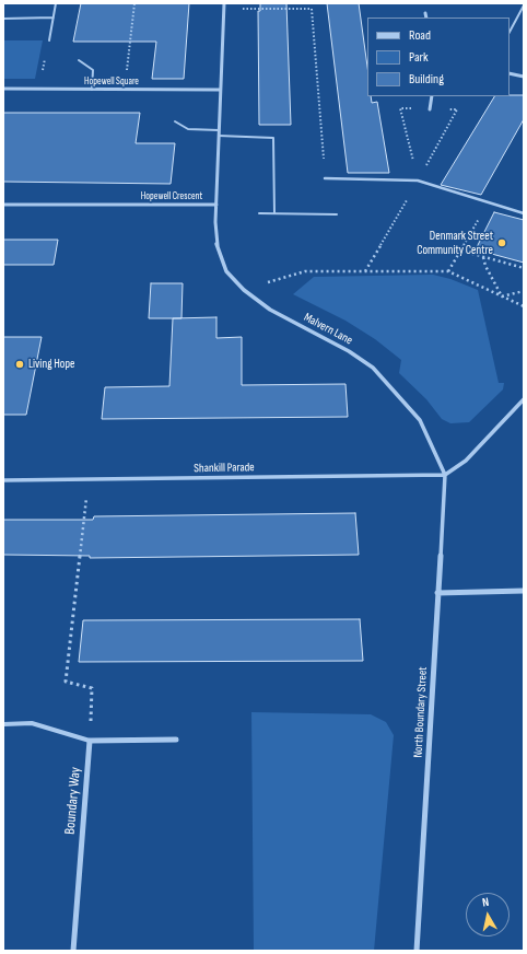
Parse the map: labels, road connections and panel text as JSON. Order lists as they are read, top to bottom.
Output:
{
  "streets": {
    "street": [
      "Hopewell Square",
      "Hopewell Crescent",
      "Malvern Lane",
      "Shankill Parade",
      "North Boundary Street",
      "Boundary Way"
    ]
  },
  "crossings": [
    ["Hopewell Square", "Hopewell Crescent"],
    ["Hopewell Crescent", "Malvern Lane"],
    ["Malvern Lane", "Shankill Parade"],
    ["Malvern Lane", "North Boundary Street"],
    ["Shankill Parade", "North Boundary Street"]
  ],
  "places": ["Denmark Street Community Centre", "Living Hope"],
  "legend": ["Road", "Park", "Building"],
  "north": "top"
}
